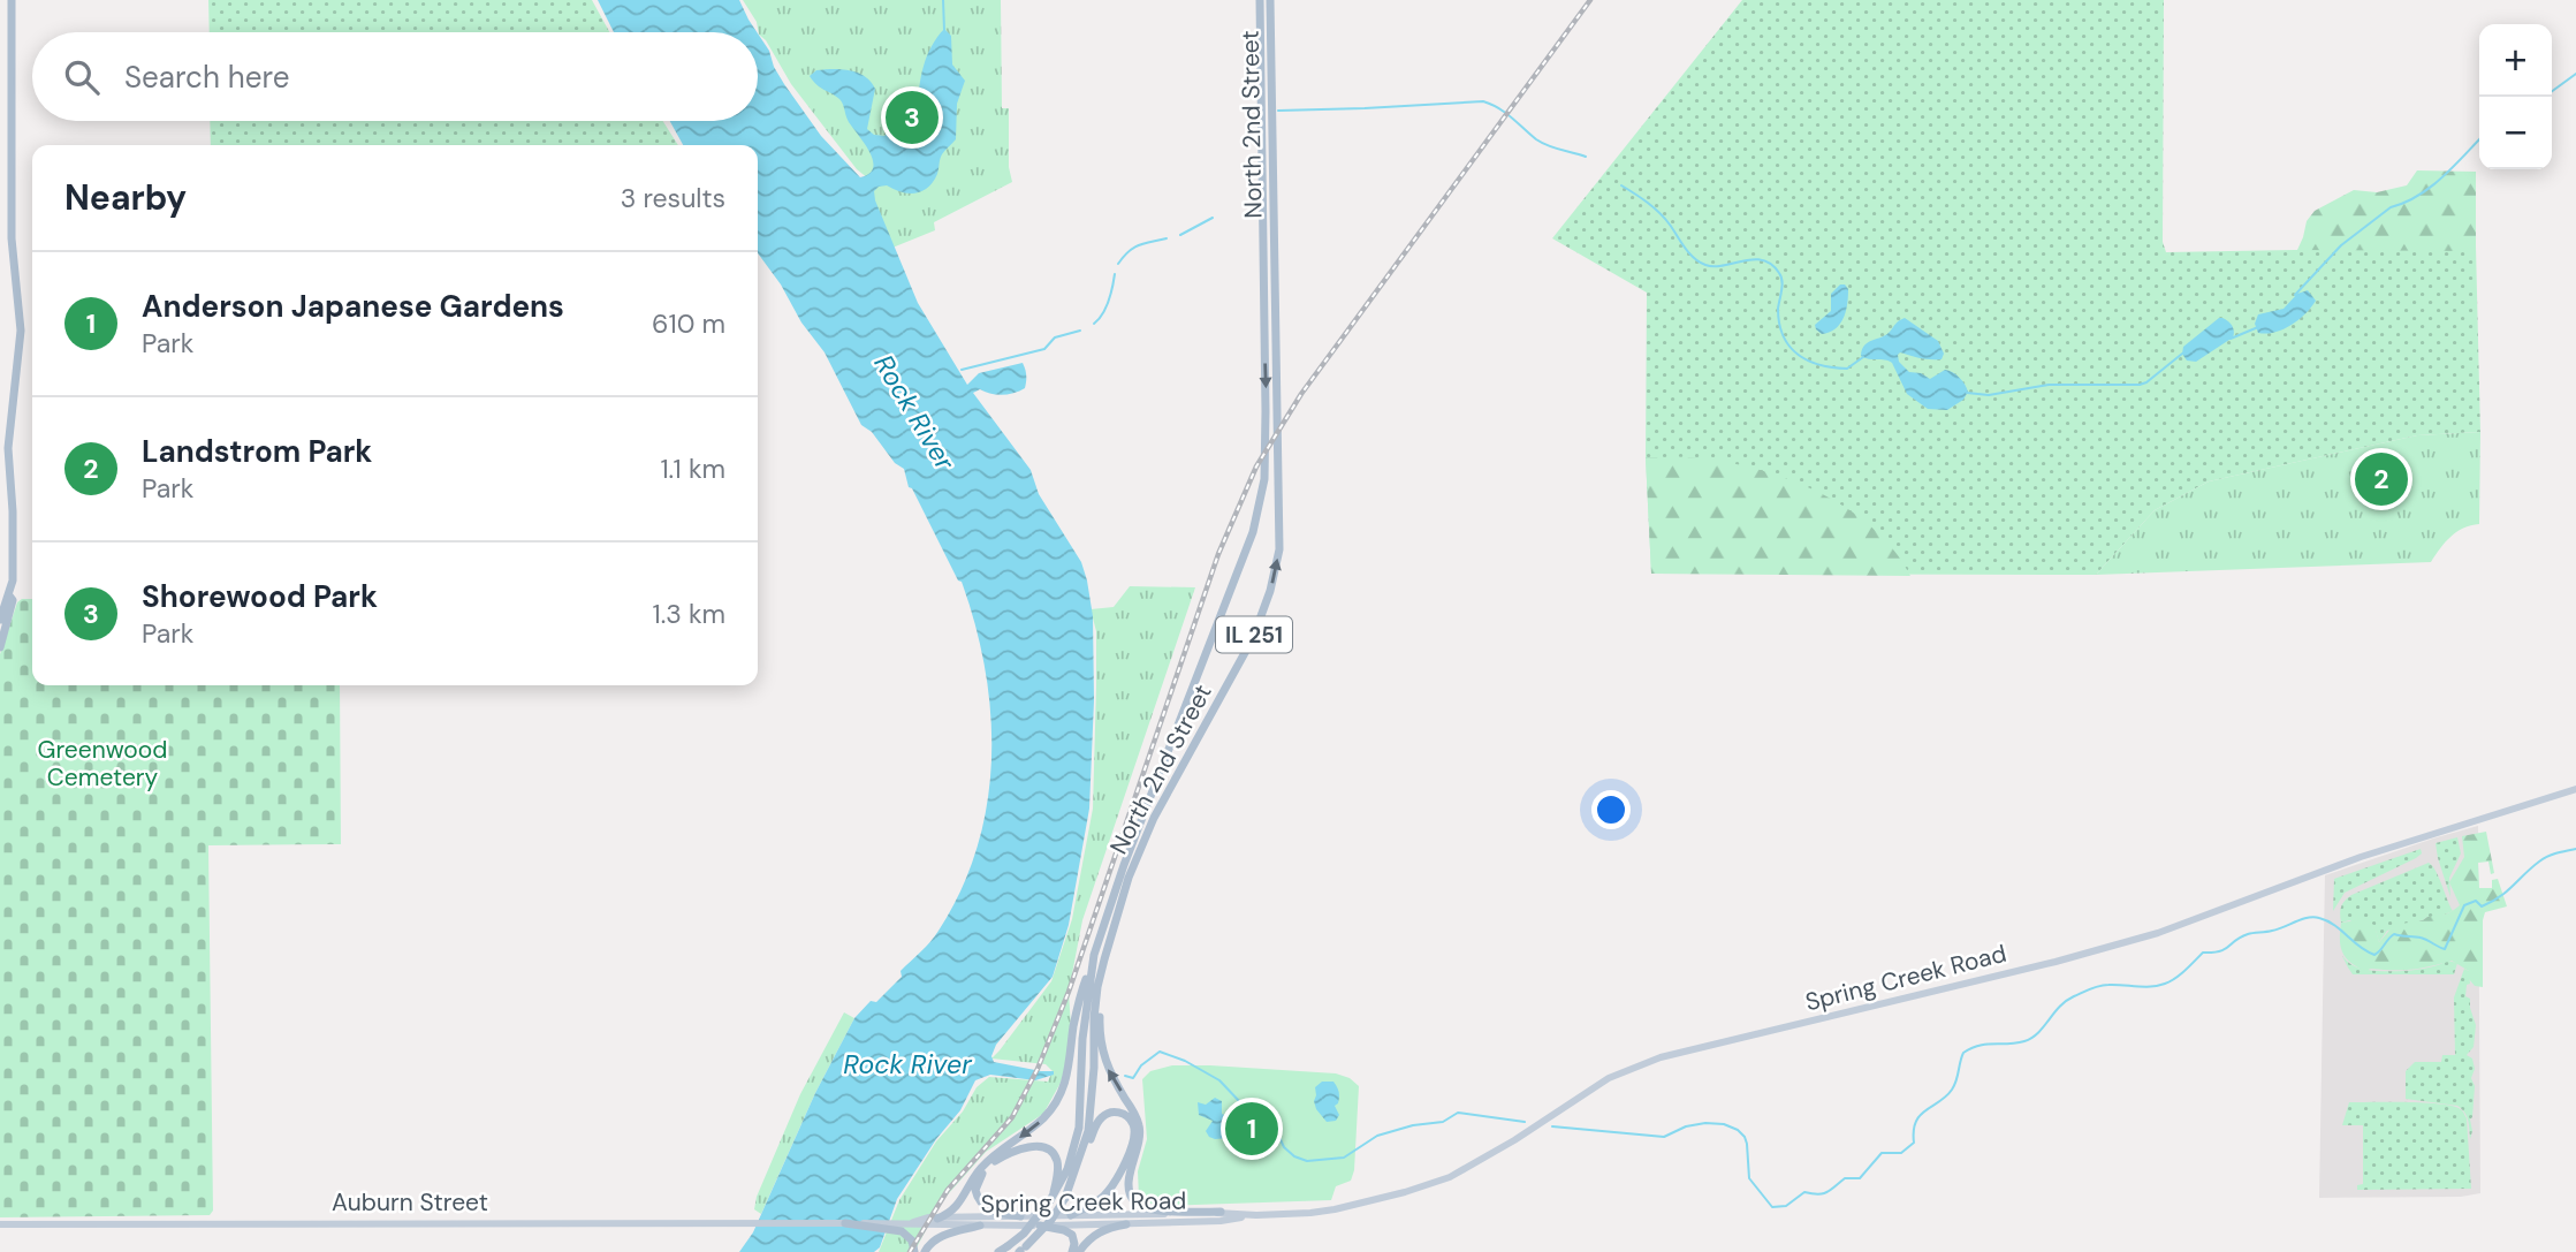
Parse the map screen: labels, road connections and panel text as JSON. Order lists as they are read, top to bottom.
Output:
{
  "streets": {
    "main road": [
      "North 2nd Street",
      "IL 251",
      "Spring Creek Road",
      "Auburn Street"
    ]
  },
  "crossings": [
    ["Spring Creek Road", "Auburn Street"]
  ],
  "water": ["Rock River"],
  "parks": ["Greenwood Cemetery"],
  "page": {
    "map_buttons": ["+", "−"],
    "search": "Search here",
    "pins": ["3", "2", "1"],
    "heading": ["Nearby", "3 results"],
    "list": [
      {
        "mark": "1",
        "name": "Anderson Japanese Gardens",
        "note": "Park",
        "value": "610 m"
      },
      {
        "mark": "2",
        "name": "Landstrom Park",
        "note": "Park",
        "value": "1.1 km"
      },
      {
        "mark": "3",
        "name": "Shorewood Park",
        "note": "Park",
        "value": "1.3 km"
      }
    ]
  }
}
